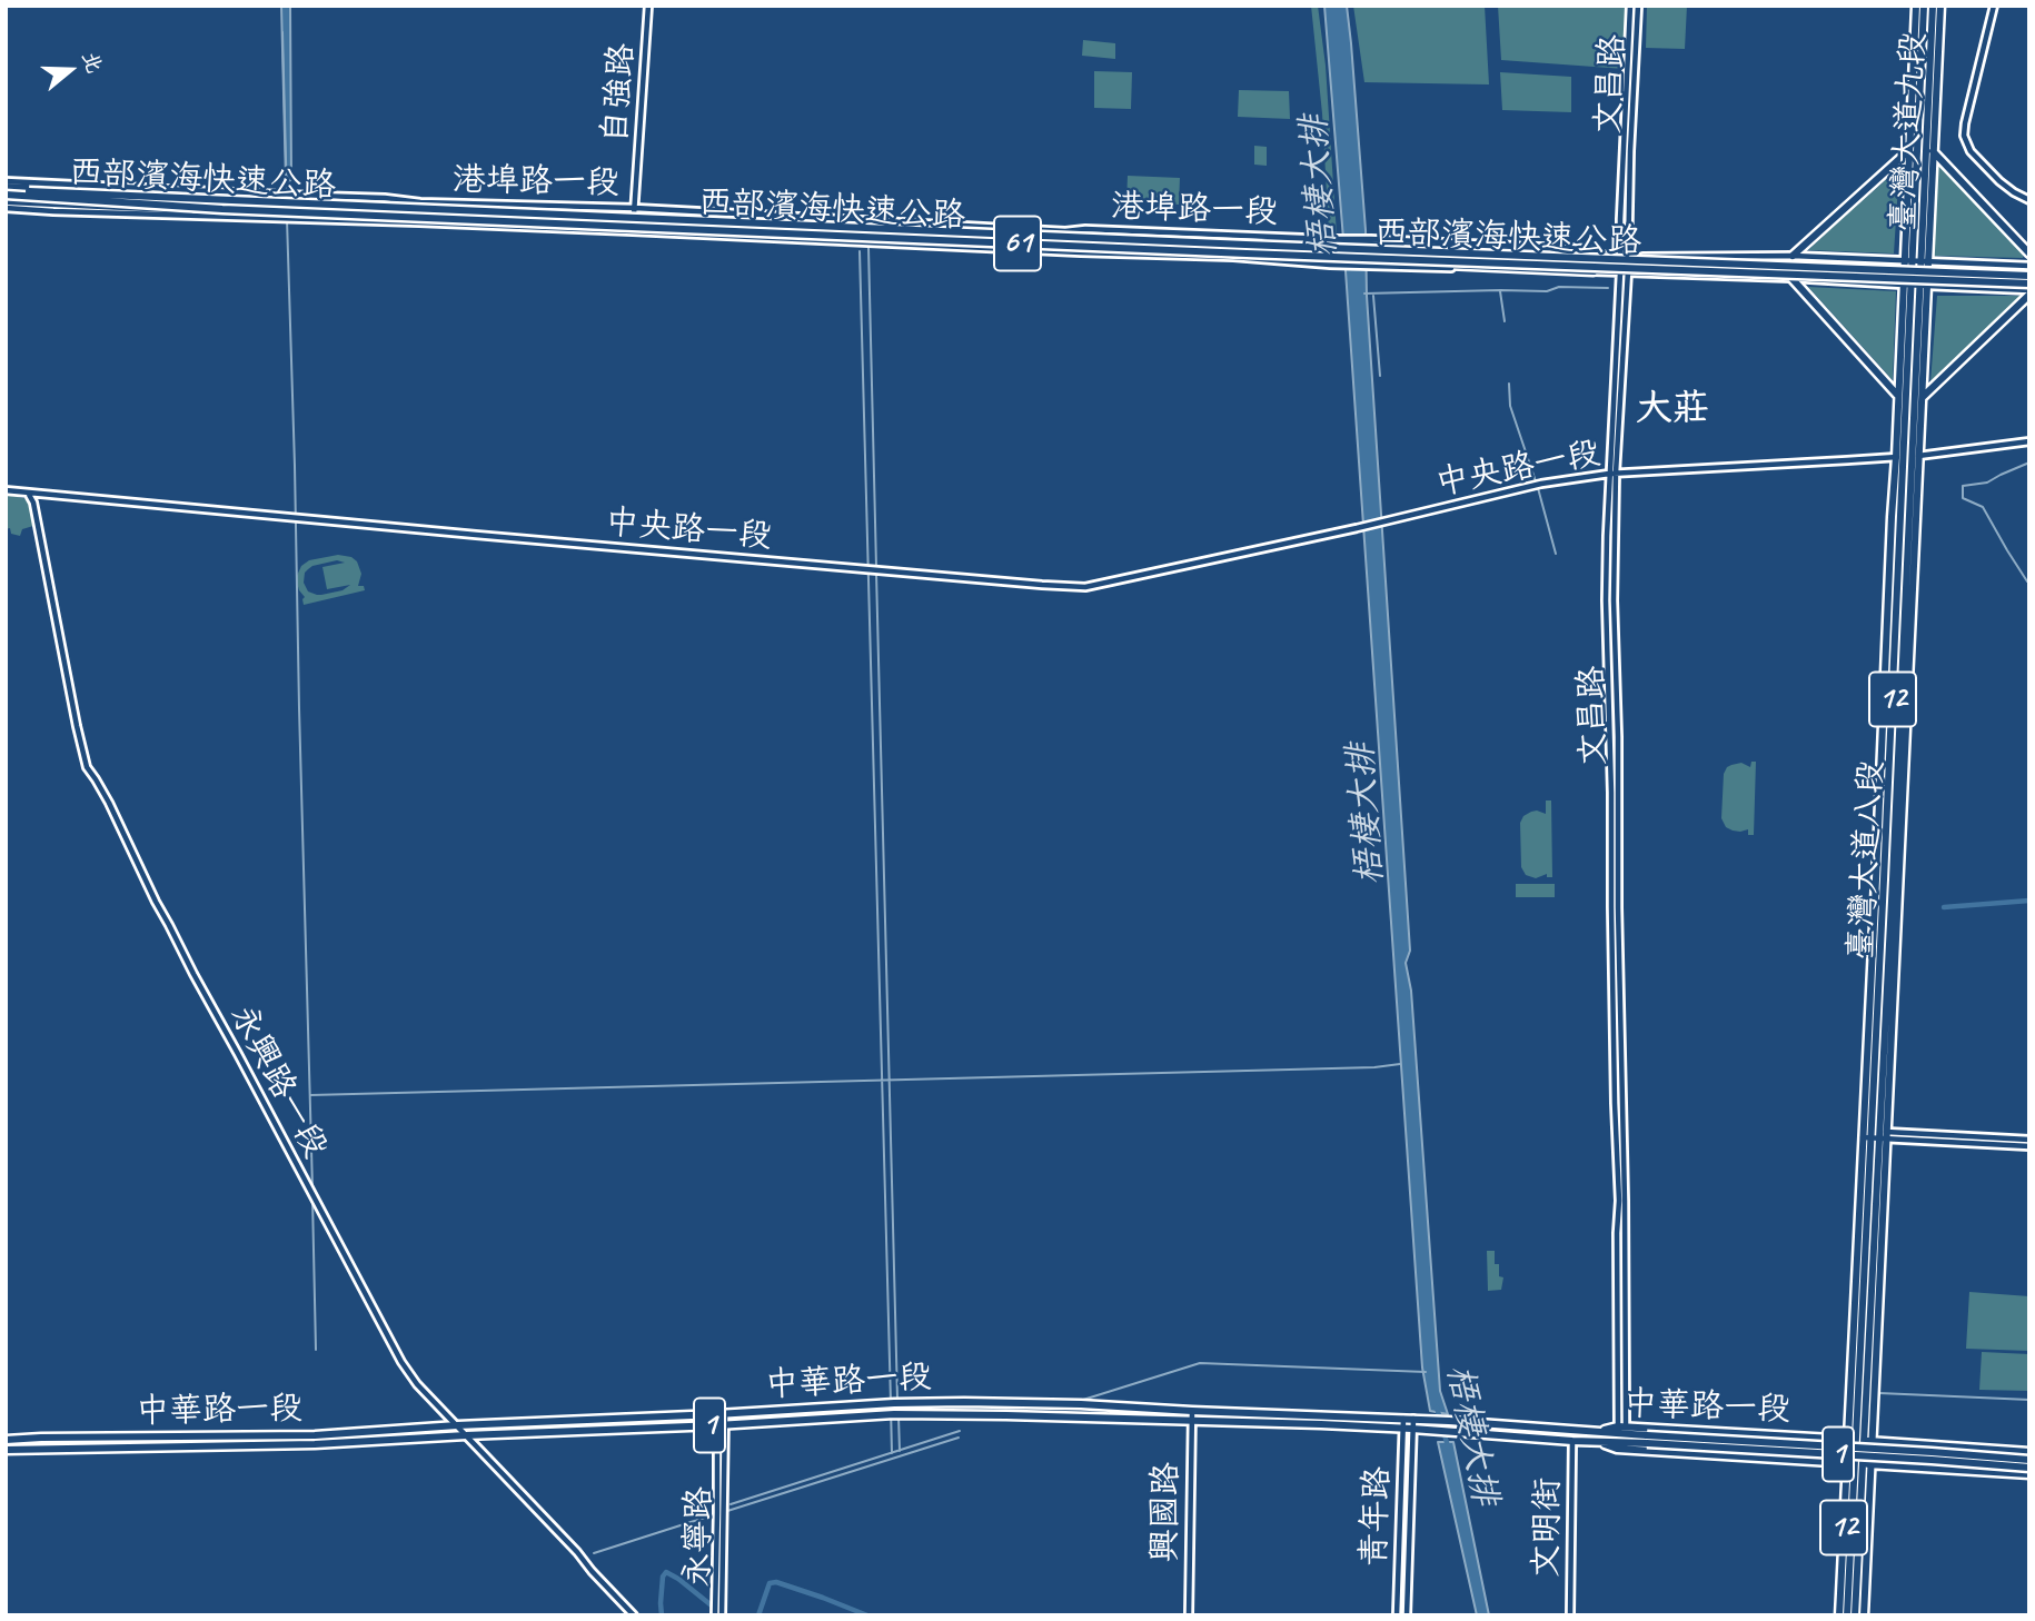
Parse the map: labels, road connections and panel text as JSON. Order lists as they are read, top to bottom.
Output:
{
  "streets": {
    "main road": [
      "臺灣大道九段",
      "西部濱海快速公路",
      "61",
      "12",
      "臺灣大道八段",
      "中華路一段",
      "1"
    ],
    "street": [
      "文昌路",
      "自強路",
      "港埠路一段",
      "中央路一段",
      "永興路一段",
      "興國路",
      "青年路",
      "文明街",
      "永寧路"
    ]
  },
  "crossings": [
    ["文昌路", "港埠路一段"],
    ["文昌路", "中央路一段"],
    ["文昌路", "中華路一段"],
    ["自強路", "港埠路一段"],
    ["臺灣大道九段", "港埠路一段"],
    ["臺灣大道九段", "臺灣大道八段"],
    ["西部濱海快速公路", "港埠路一段"],
    ["港埠路一段", "臺灣大道八段"],
    ["中央路一段", "臺灣大道八段"],
    ["中央路一段", "永興路一段"],
    ["臺灣大道八段", "中華路一段"],
    ["臺灣大道八段", "1"],
    ["永興路一段", "中華路一段"],
    ["中華路一段", "1"],
    ["中華路一段", "興國路"],
    ["中華路一段", "青年路"],
    ["中華路一段", "文明街"],
    ["中華路一段", "永寧路"]
  ],
  "districts": ["大莊"],
  "water": ["梧棲大排"],
  "north": "right"
}
